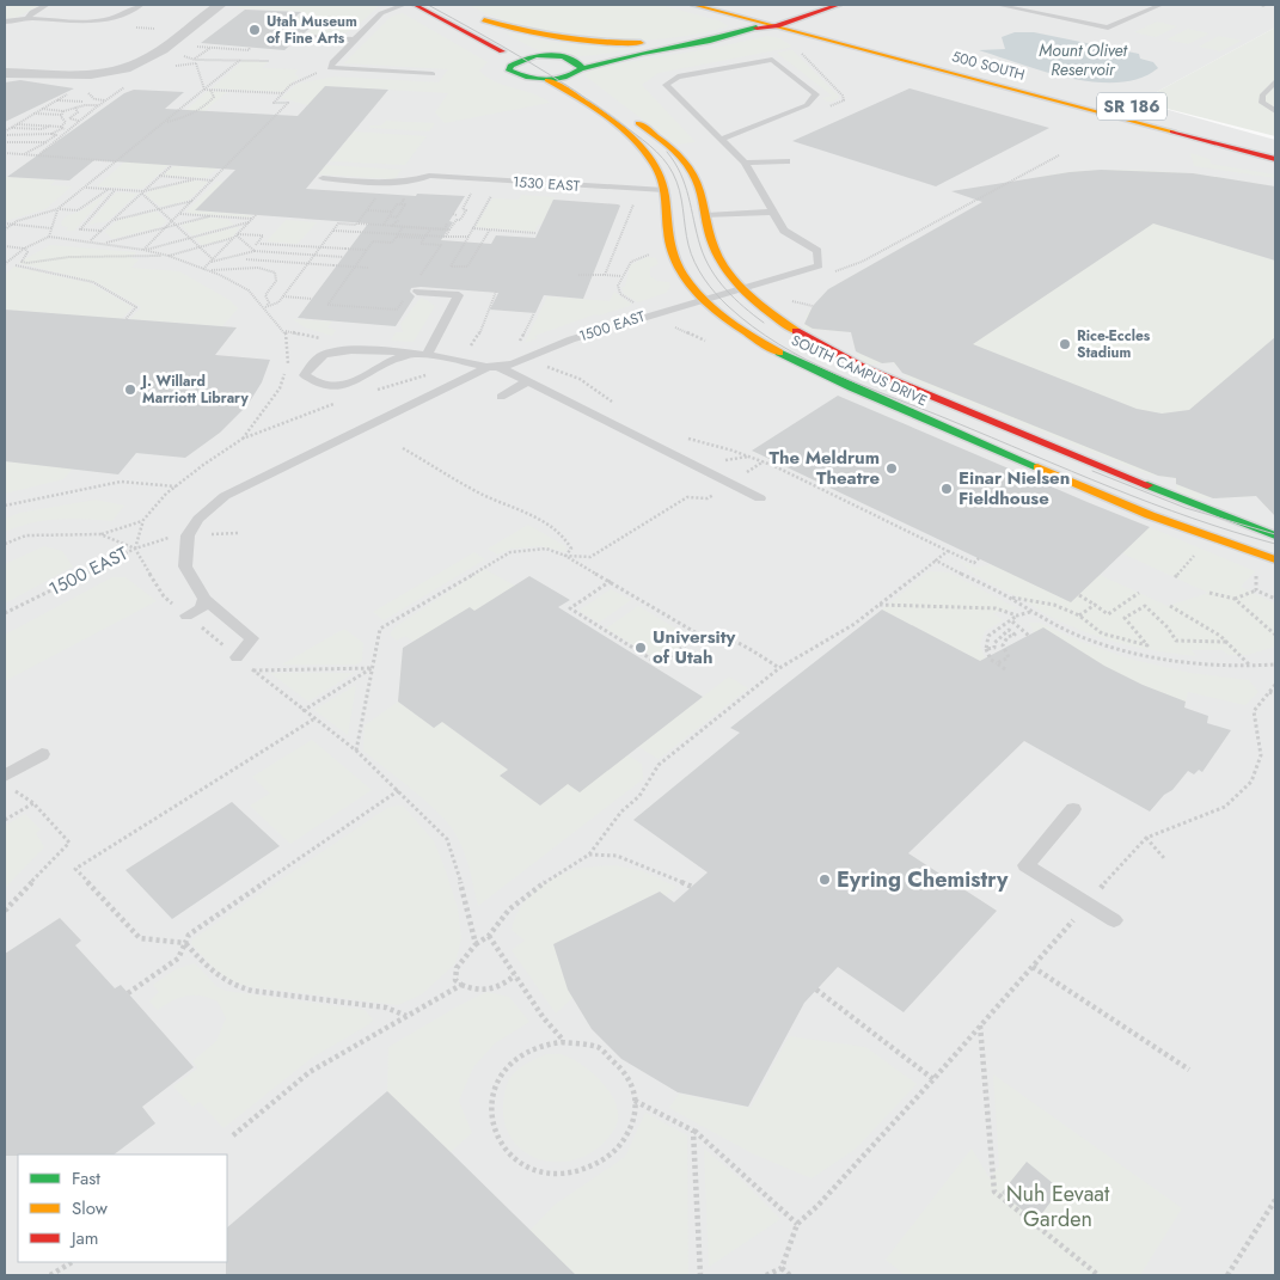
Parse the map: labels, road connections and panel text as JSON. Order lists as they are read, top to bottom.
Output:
{
  "streets": {
    "street": ["500 SOUTH", "SR 186", "SOUTH CAMPUS DRIVE"],
    "lane": ["1530 EAST", "1500 EAST"]
  },
  "crossings": [
    ["1530 EAST", "SOUTH CAMPUS DRIVE"],
    ["1500 EAST", "SOUTH CAMPUS DRIVE"]
  ],
  "water": ["Mount Olivet Reservoir"],
  "parks": ["Nuh Eevaat Garden"],
  "places": [
    "Utah Museum of Fine Arts",
    "Rice-Eccles Stadium",
    "J. Willard Marriott Library",
    "The Meldrum Theatre",
    "Einar Nielsen Fieldhouse",
    "University of Utah",
    "Eyring Chemistry"
  ],
  "legend": ["Fast", "Slow", "Jam"]
}
